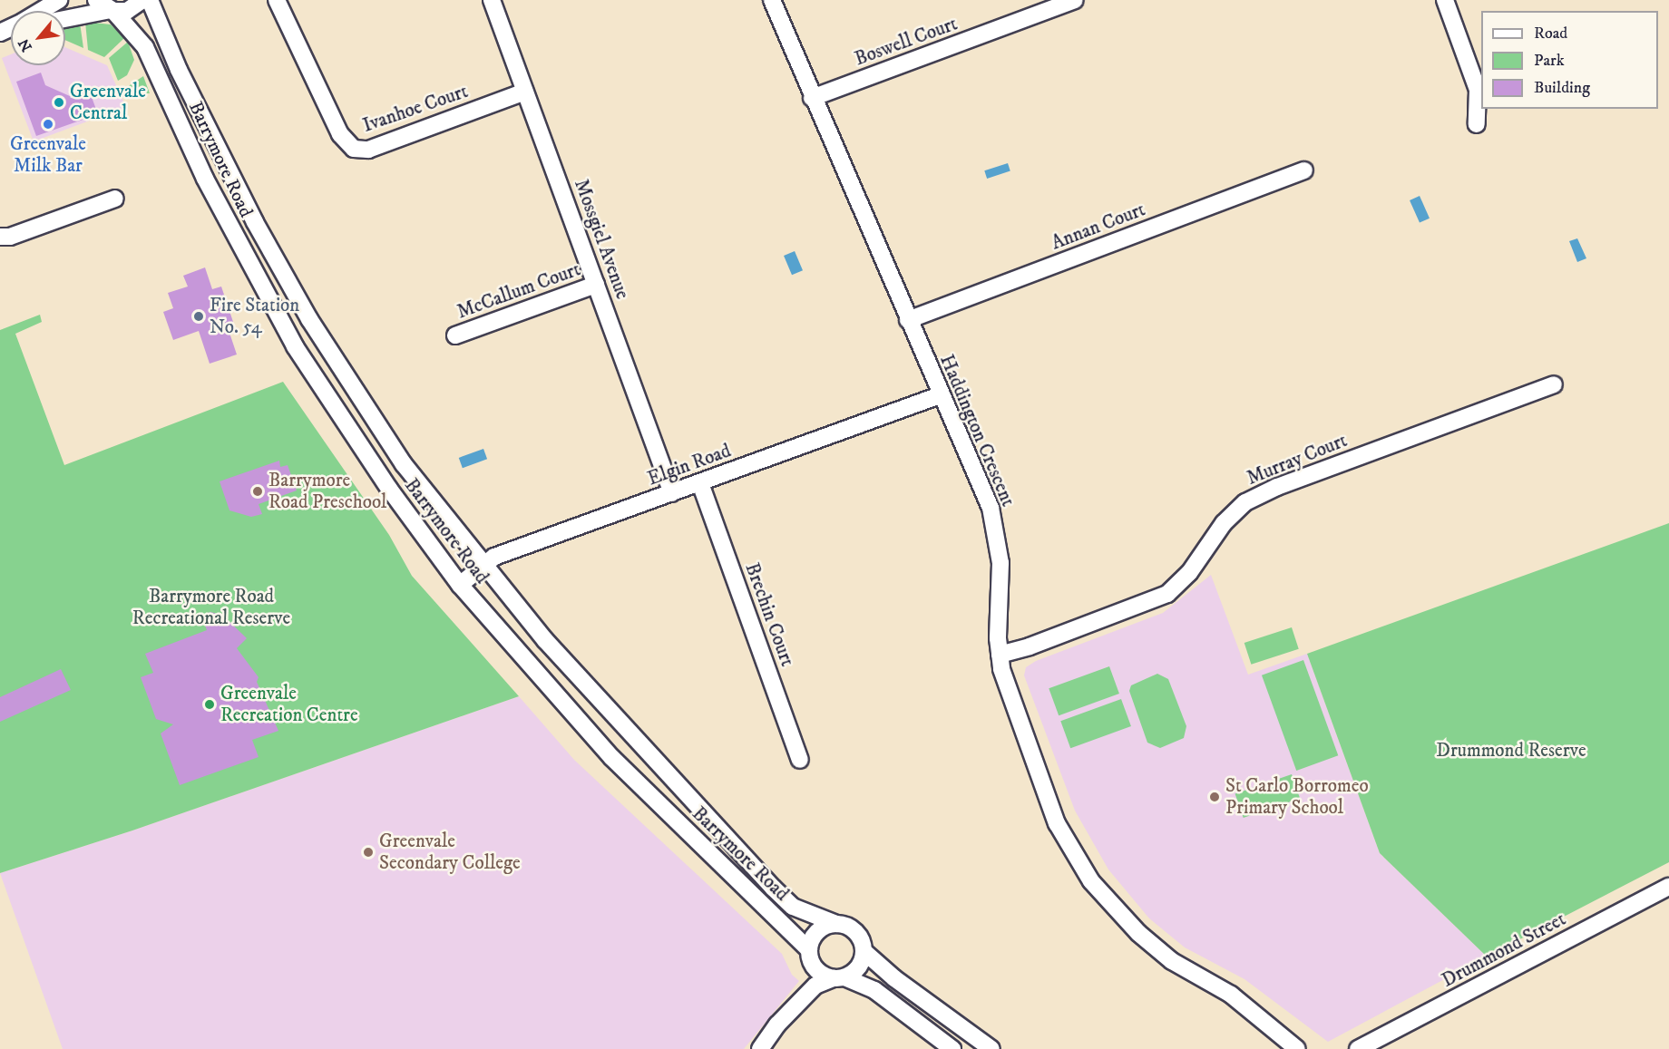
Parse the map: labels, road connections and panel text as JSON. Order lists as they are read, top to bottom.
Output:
{
  "streets": {
    "street": [
      "Boswell Court",
      "Ivanhoe Court",
      "Barrymore Road",
      "Annan Court",
      "Mossgiel Avenue",
      "McCallum Court",
      "Haddington Crescent",
      "Murray Court",
      "Elgin Road",
      "Brechin Court",
      "Drummond Street"
    ]
  },
  "crossings": [
    ["Boswell Court", "Haddington Crescent"],
    ["Ivanhoe Court", "Mossgiel Avenue"],
    ["Barrymore Road", "Elgin Road"],
    ["Annan Court", "Haddington Crescent"],
    ["Mossgiel Avenue", "McCallum Court"],
    ["Mossgiel Avenue", "Elgin Road"],
    ["Haddington Crescent", "Murray Court"],
    ["Haddington Crescent", "Elgin Road"],
    ["Elgin Road", "Brechin Court"]
  ],
  "parks": ["Barrymore Road Recreational Reserve", "Drummond Reserve"],
  "places": [
    "Greenvale Central",
    "Greenvale Milk Bar",
    "Fire Station No. 54",
    "Barrymore Road Preschool",
    "Greenvale Recreation Centre",
    "St Carlo Borromeo Primary School",
    "Greenvale Secondary College"
  ],
  "legend": ["Road", "Park", "Building"],
  "north": "bottom left"
}
